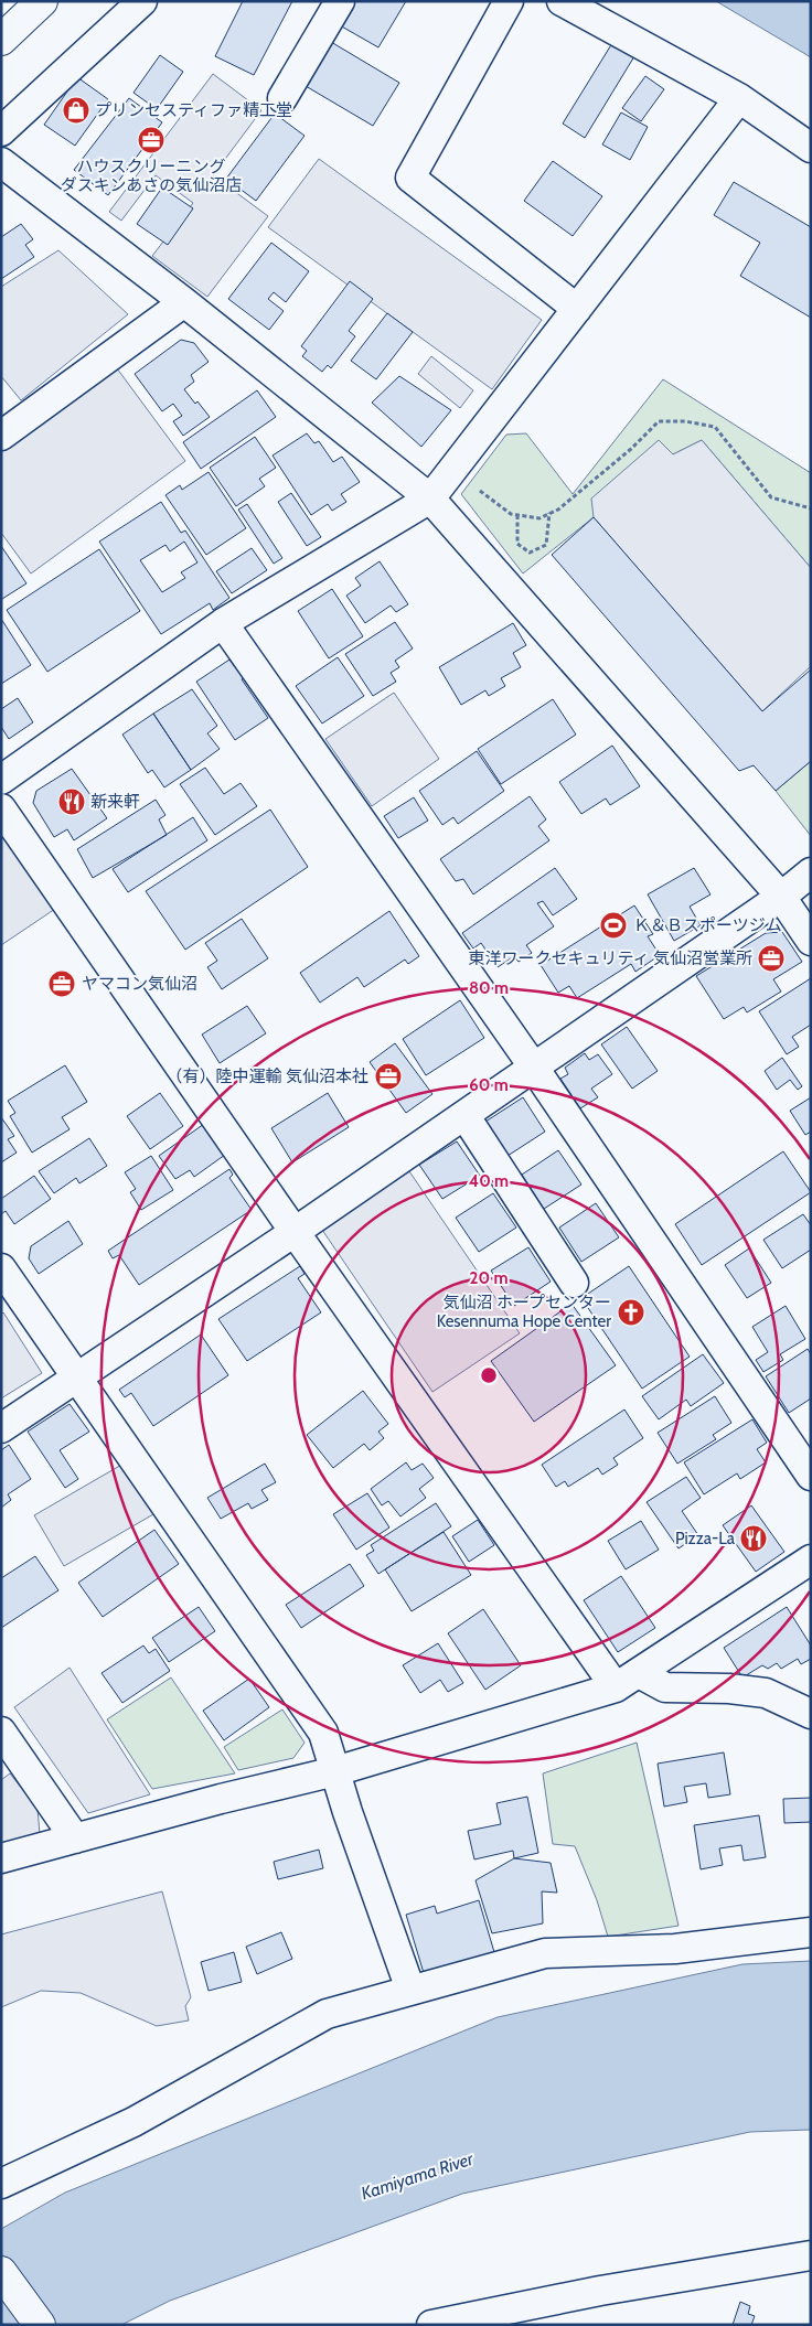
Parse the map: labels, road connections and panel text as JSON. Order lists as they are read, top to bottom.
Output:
{
  "water": ["Kamiyama River"],
  "places": {
    "shop": ["プリンセスティファ精工堂"],
    "office": [
      "ハウスクリーニング ダスキンあさの気仙沼店",
      "東洋ワークセキュリティ 気仙沼営業所",
      "ヤマコン気仙沼",
      "（有）陸中運輸 気仙沼本社"
    ],
    "restaurant": ["新来軒", "Pizza-La"],
    "sports": ["Ｋ＆Ｂスポーツジム"],
    "church": ["気仙沼 ホープセンター Kesennuma Hope Center"]
  },
  "rings": [
    "80 m",
    "60 m",
    "40 m",
    "20 m"
  ]
}
